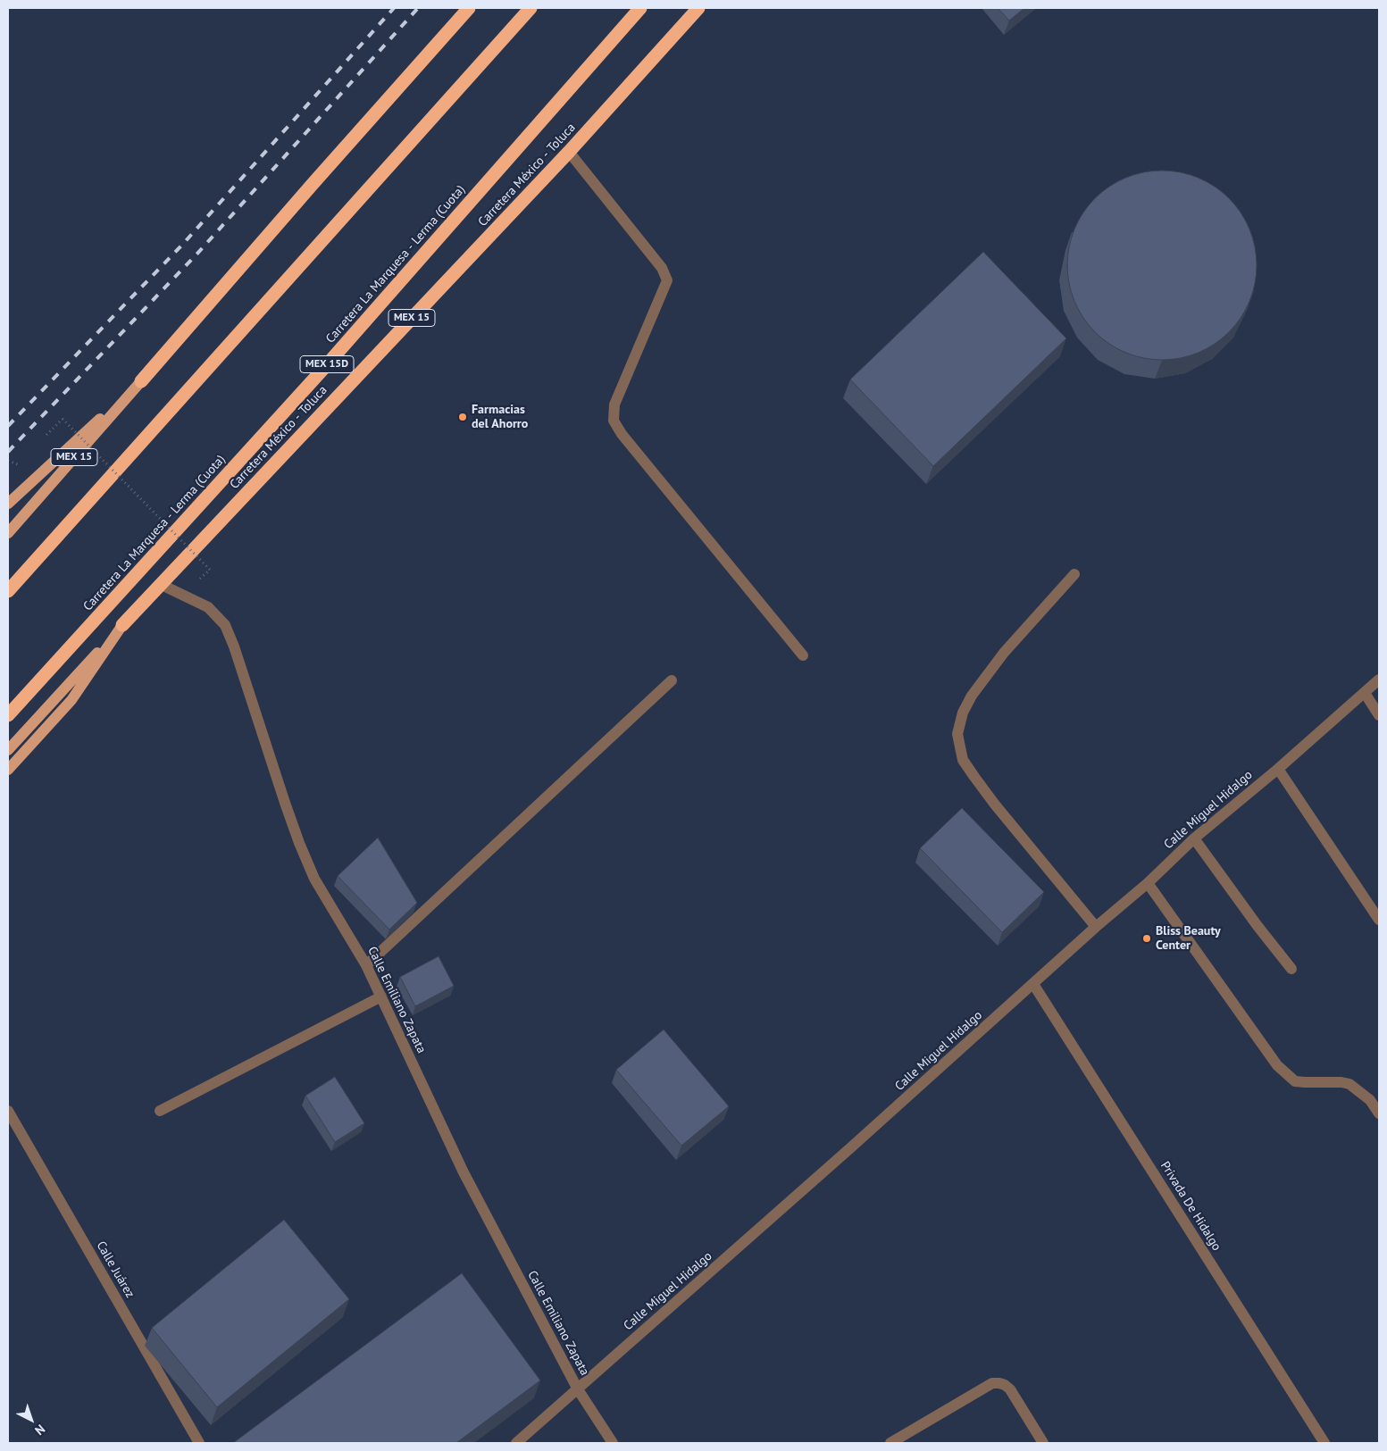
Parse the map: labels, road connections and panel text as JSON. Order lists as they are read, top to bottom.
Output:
{
  "streets": {
    "highway": [
      "Carretera México - Toluca",
      "Carretera La Marquesa - Lerma (Cuota)",
      "MEX 15",
      "MEX 15D"
    ],
    "street": [
      "Calle Miguel Hidalgo",
      "Calle Emiliano Zapata",
      "Privada De Hidalgo",
      "Calle Juárez"
    ]
  },
  "crossings": [
    ["Carretera México - Toluca", "Calle Emiliano Zapata"],
    ["Calle Miguel Hidalgo", "Calle Emiliano Zapata"],
    ["Calle Miguel Hidalgo", "Privada De Hidalgo"]
  ],
  "places": ["Farmacias del Ahorro", "Bliss Beauty Center"],
  "north": "bottom right"
}
